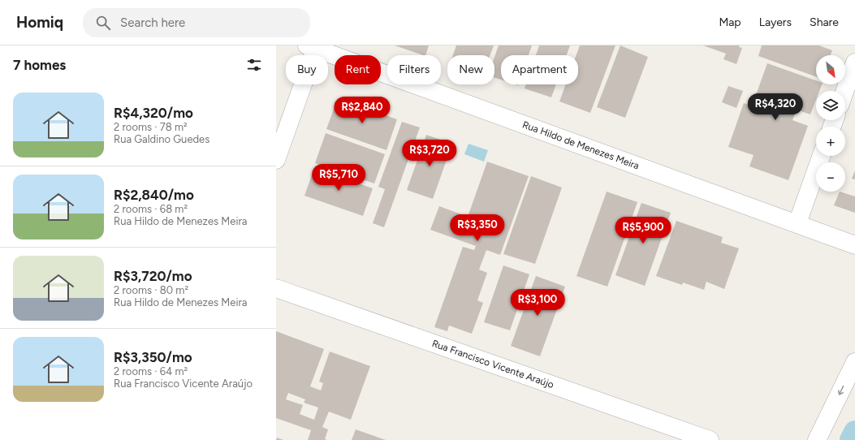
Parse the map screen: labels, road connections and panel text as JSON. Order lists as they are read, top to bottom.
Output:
{
  "streets": {
    "street": ["Rua Hildo de Menezes Meira", "Rua Francisco Vicente Araújo"]
  },
  "north": "bottom right",
  "page": {
    "header": "Homiq",
    "search": "Search here",
    "nav": ["Map", "Layers", "Share"],
    "heading": "7 homes",
    "map_buttons": ["+", "−"],
    "chip": [
      "Buy",
      "Rent",
      "Filters",
      "New",
      "Apartment"
    ],
    "list": [
      {
        "name": "R$4,320/mo",
        "note": "2 rooms · 78 m² · Rua Galdino Guedes"
      },
      {
        "name": "R$2,840/mo",
        "note": "2 rooms · 68 m² · Rua Hildo de Menezes Meira"
      },
      {
        "name": "R$3,720/mo",
        "note": "2 rooms · 80 m² · Rua Hildo de Menezes Meira"
      },
      {
        "name": "R$3,350/mo",
        "note": "2 rooms · 64 m² · Rua Francisco Vicente Araújo"
      }
    ],
    "price": [
      "R$4,320",
      "R$2,840",
      "R$3,720",
      "R$5,710",
      "R$3,350",
      "R$5,900",
      "R$3,100"
    ]
  }
}
